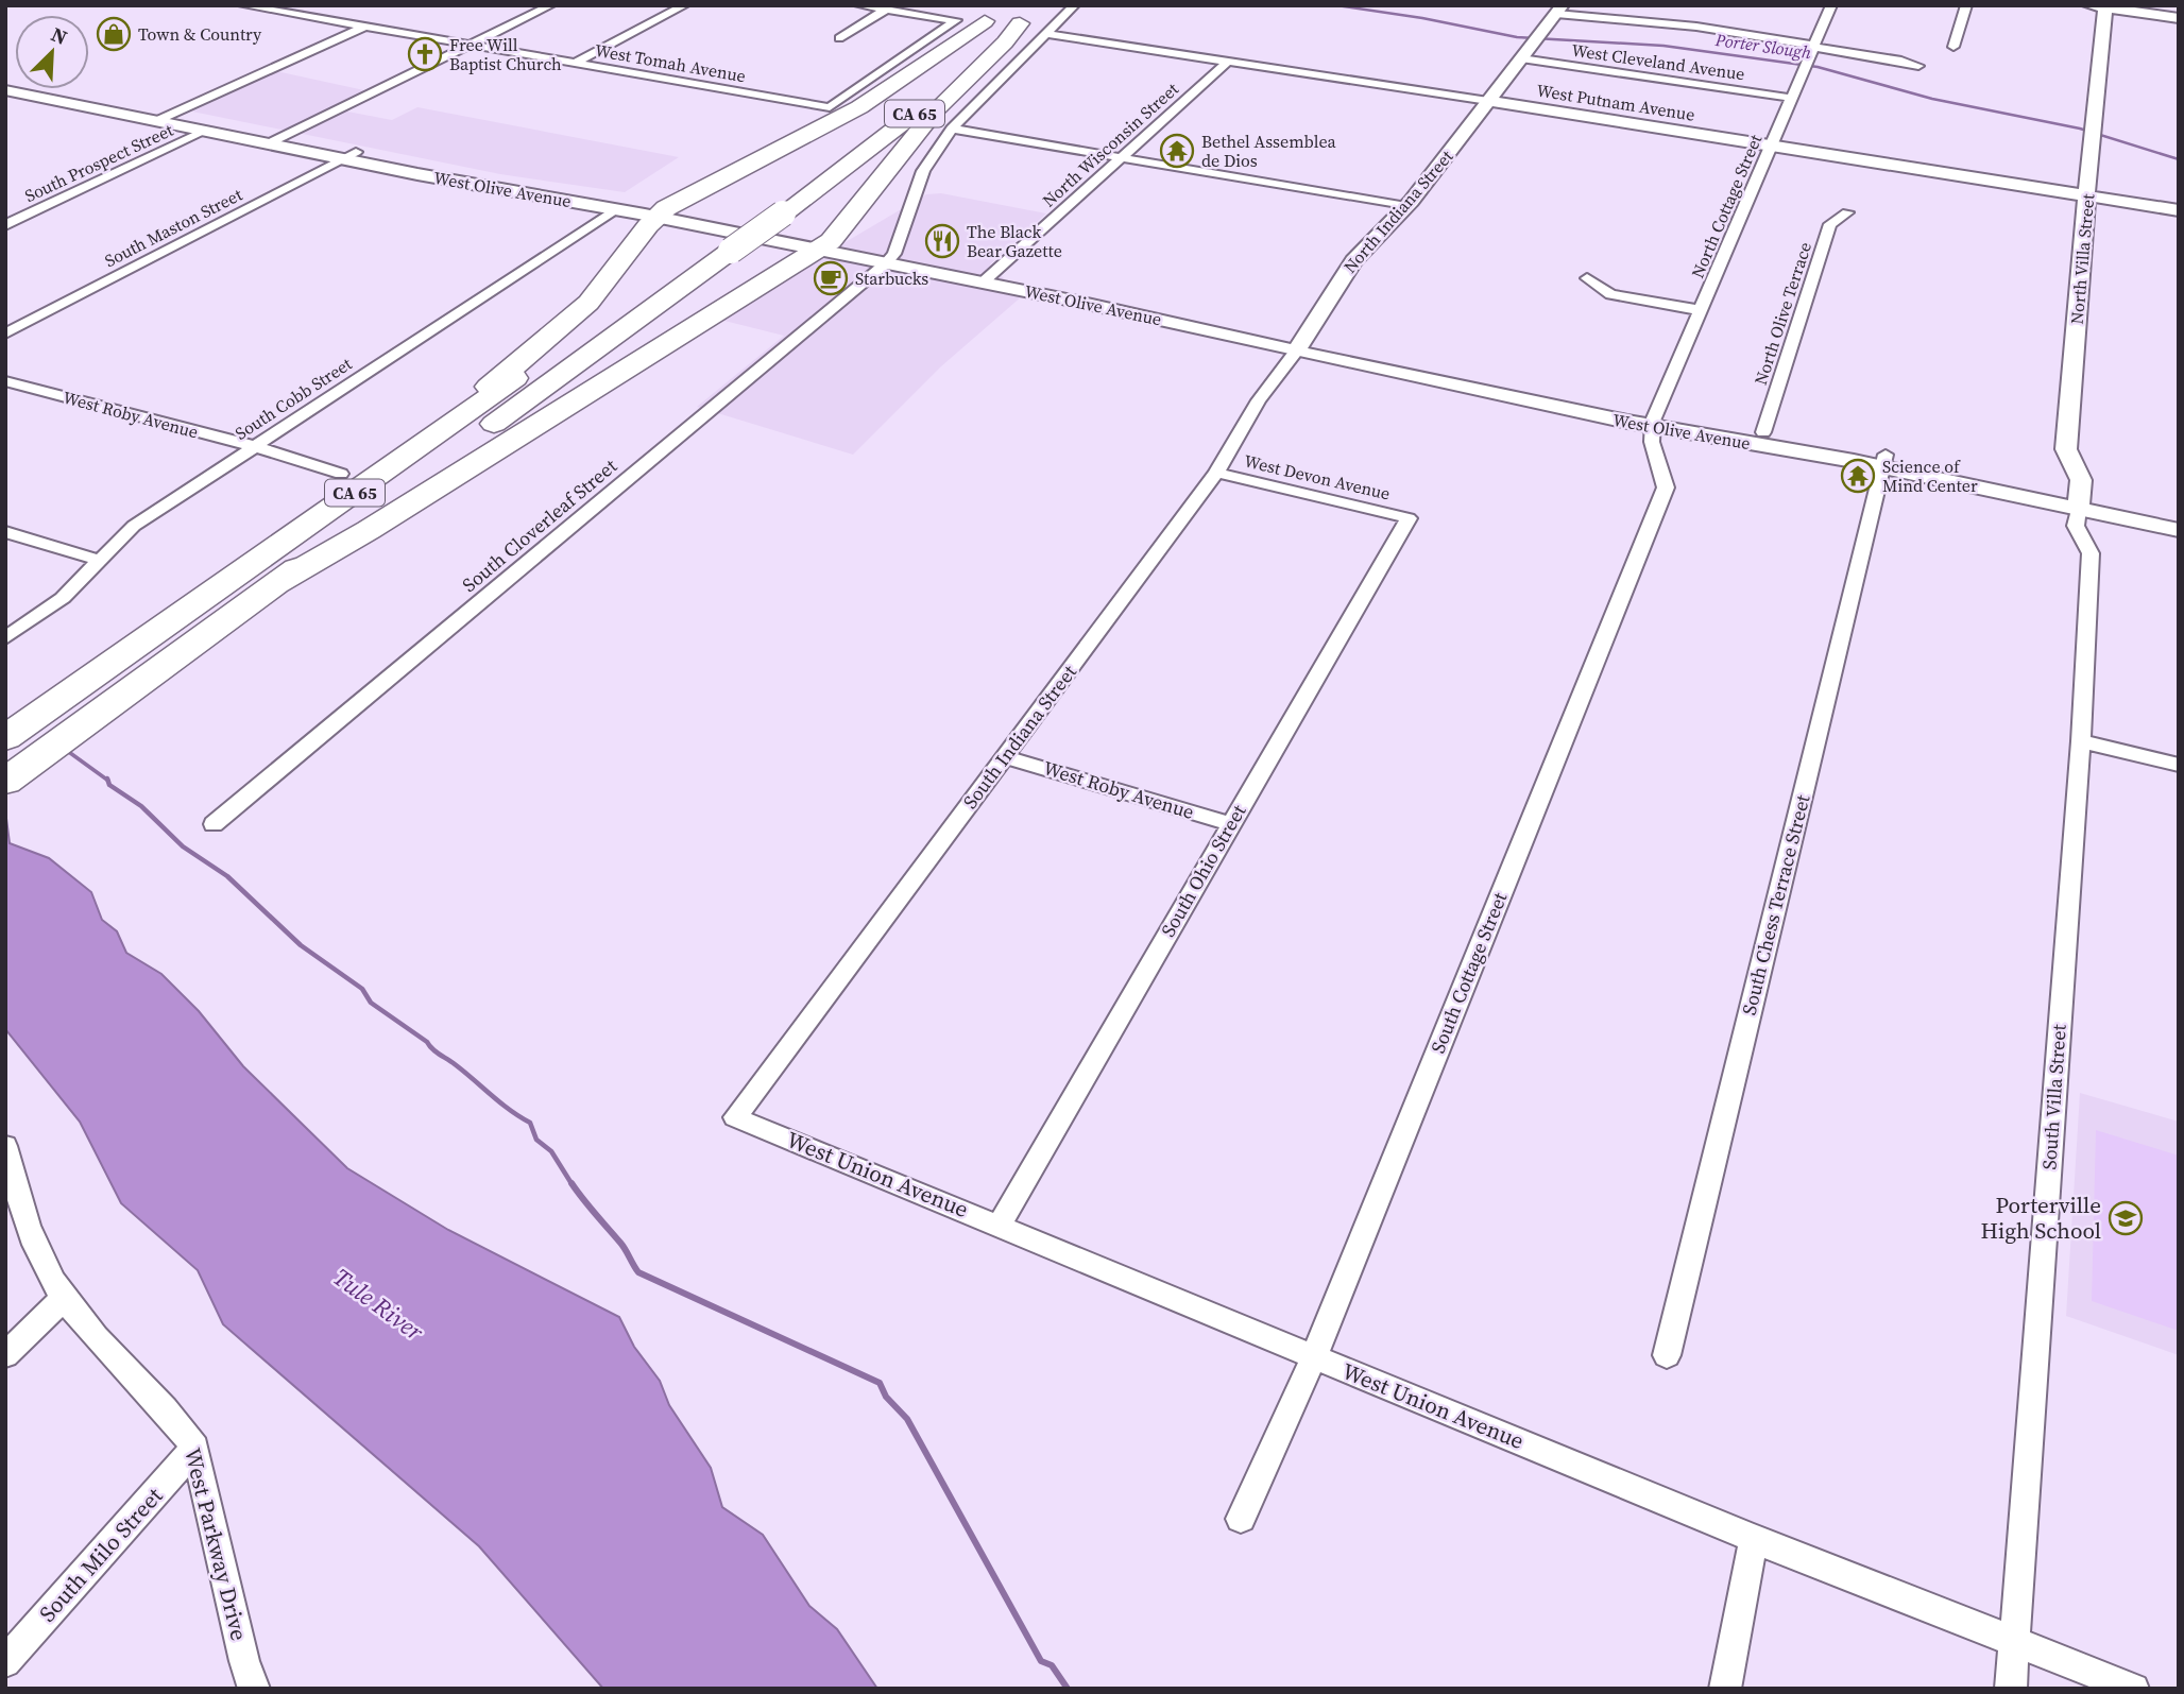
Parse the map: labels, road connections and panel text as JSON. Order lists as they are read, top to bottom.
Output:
{
  "streets": {
    "highway": ["CA 65"],
    "main road": [
      "West Putnam Avenue",
      "West Olive Avenue",
      "North Indiana Street",
      "North Villa Street"
    ],
    "street": [
      "West Cleveland Avenue",
      "West Tomah Avenue",
      "North Wisconsin Street",
      "South Prospect Street",
      "North Cottage Street",
      "South Maston Street",
      "North Olive Terrace",
      "South Cobb Street",
      "West Roby Avenue",
      "West Devon Avenue",
      "South Cloverleaf Street",
      "South Indiana Street",
      "South Ohio Street",
      "South Chess Terrace Street",
      "South Cottage Street",
      "South Villa Street",
      "West Union Avenue",
      "West Parkway Drive",
      "South Milo Street"
    ]
  },
  "crossings": [
    ["West Cleveland Avenue", "North Cottage Street"],
    ["West Cleveland Avenue", "North Indiana Street"],
    ["West Putnam Avenue", "North Wisconsin Street"],
    ["West Putnam Avenue", "North Cottage Street"],
    ["West Putnam Avenue", "North Indiana Street"],
    ["West Putnam Avenue", "North Villa Street"],
    ["CA 65", "West Olive Avenue"],
    ["North Wisconsin Street", "West Olive Avenue"],
    ["South Prospect Street", "West Olive Avenue"],
    ["West Olive Avenue", "North Cottage Street"],
    ["West Olive Avenue", "North Indiana Street"],
    ["West Olive Avenue", "South Maston Street"],
    ["West Olive Avenue", "North Villa Street"],
    ["West Olive Avenue", "North Olive Terrace"],
    ["West Olive Avenue", "South Cobb Street"],
    ["West Olive Avenue", "South Cloverleaf Street"],
    ["West Olive Avenue", "South Indiana Street"],
    ["West Olive Avenue", "South Chess Terrace Street"],
    ["West Olive Avenue", "South Cottage Street"],
    ["West Olive Avenue", "South Villa Street"],
    ["North Cottage Street", "South Cottage Street"],
    ["North Indiana Street", "South Indiana Street"],
    ["North Villa Street", "South Villa Street"],
    ["South Cobb Street", "West Roby Avenue"],
    ["West Roby Avenue", "South Indiana Street"],
    ["West Roby Avenue", "South Ohio Street"],
    ["West Devon Avenue", "South Indiana Street"],
    ["West Devon Avenue", "South Ohio Street"],
    ["South Indiana Street", "West Union Avenue"],
    ["South Ohio Street", "West Union Avenue"],
    ["South Cottage Street", "West Union Avenue"],
    ["South Villa Street", "West Union Avenue"],
    ["West Parkway Drive", "South Milo Street"]
  ],
  "water": ["Porter Slough", "Tule River"],
  "places": {
    "shop": ["Town & Country"],
    "church": ["Free Will Baptist Church"],
    "temple": ["Bethel Assemblea de Dios", "Science of Mind Center"],
    "restaurant": ["The Black Bear Gazette"],
    "cafe": ["Starbucks"],
    "school or university": ["Porterville High School"]
  },
  "north": "top right"
}
